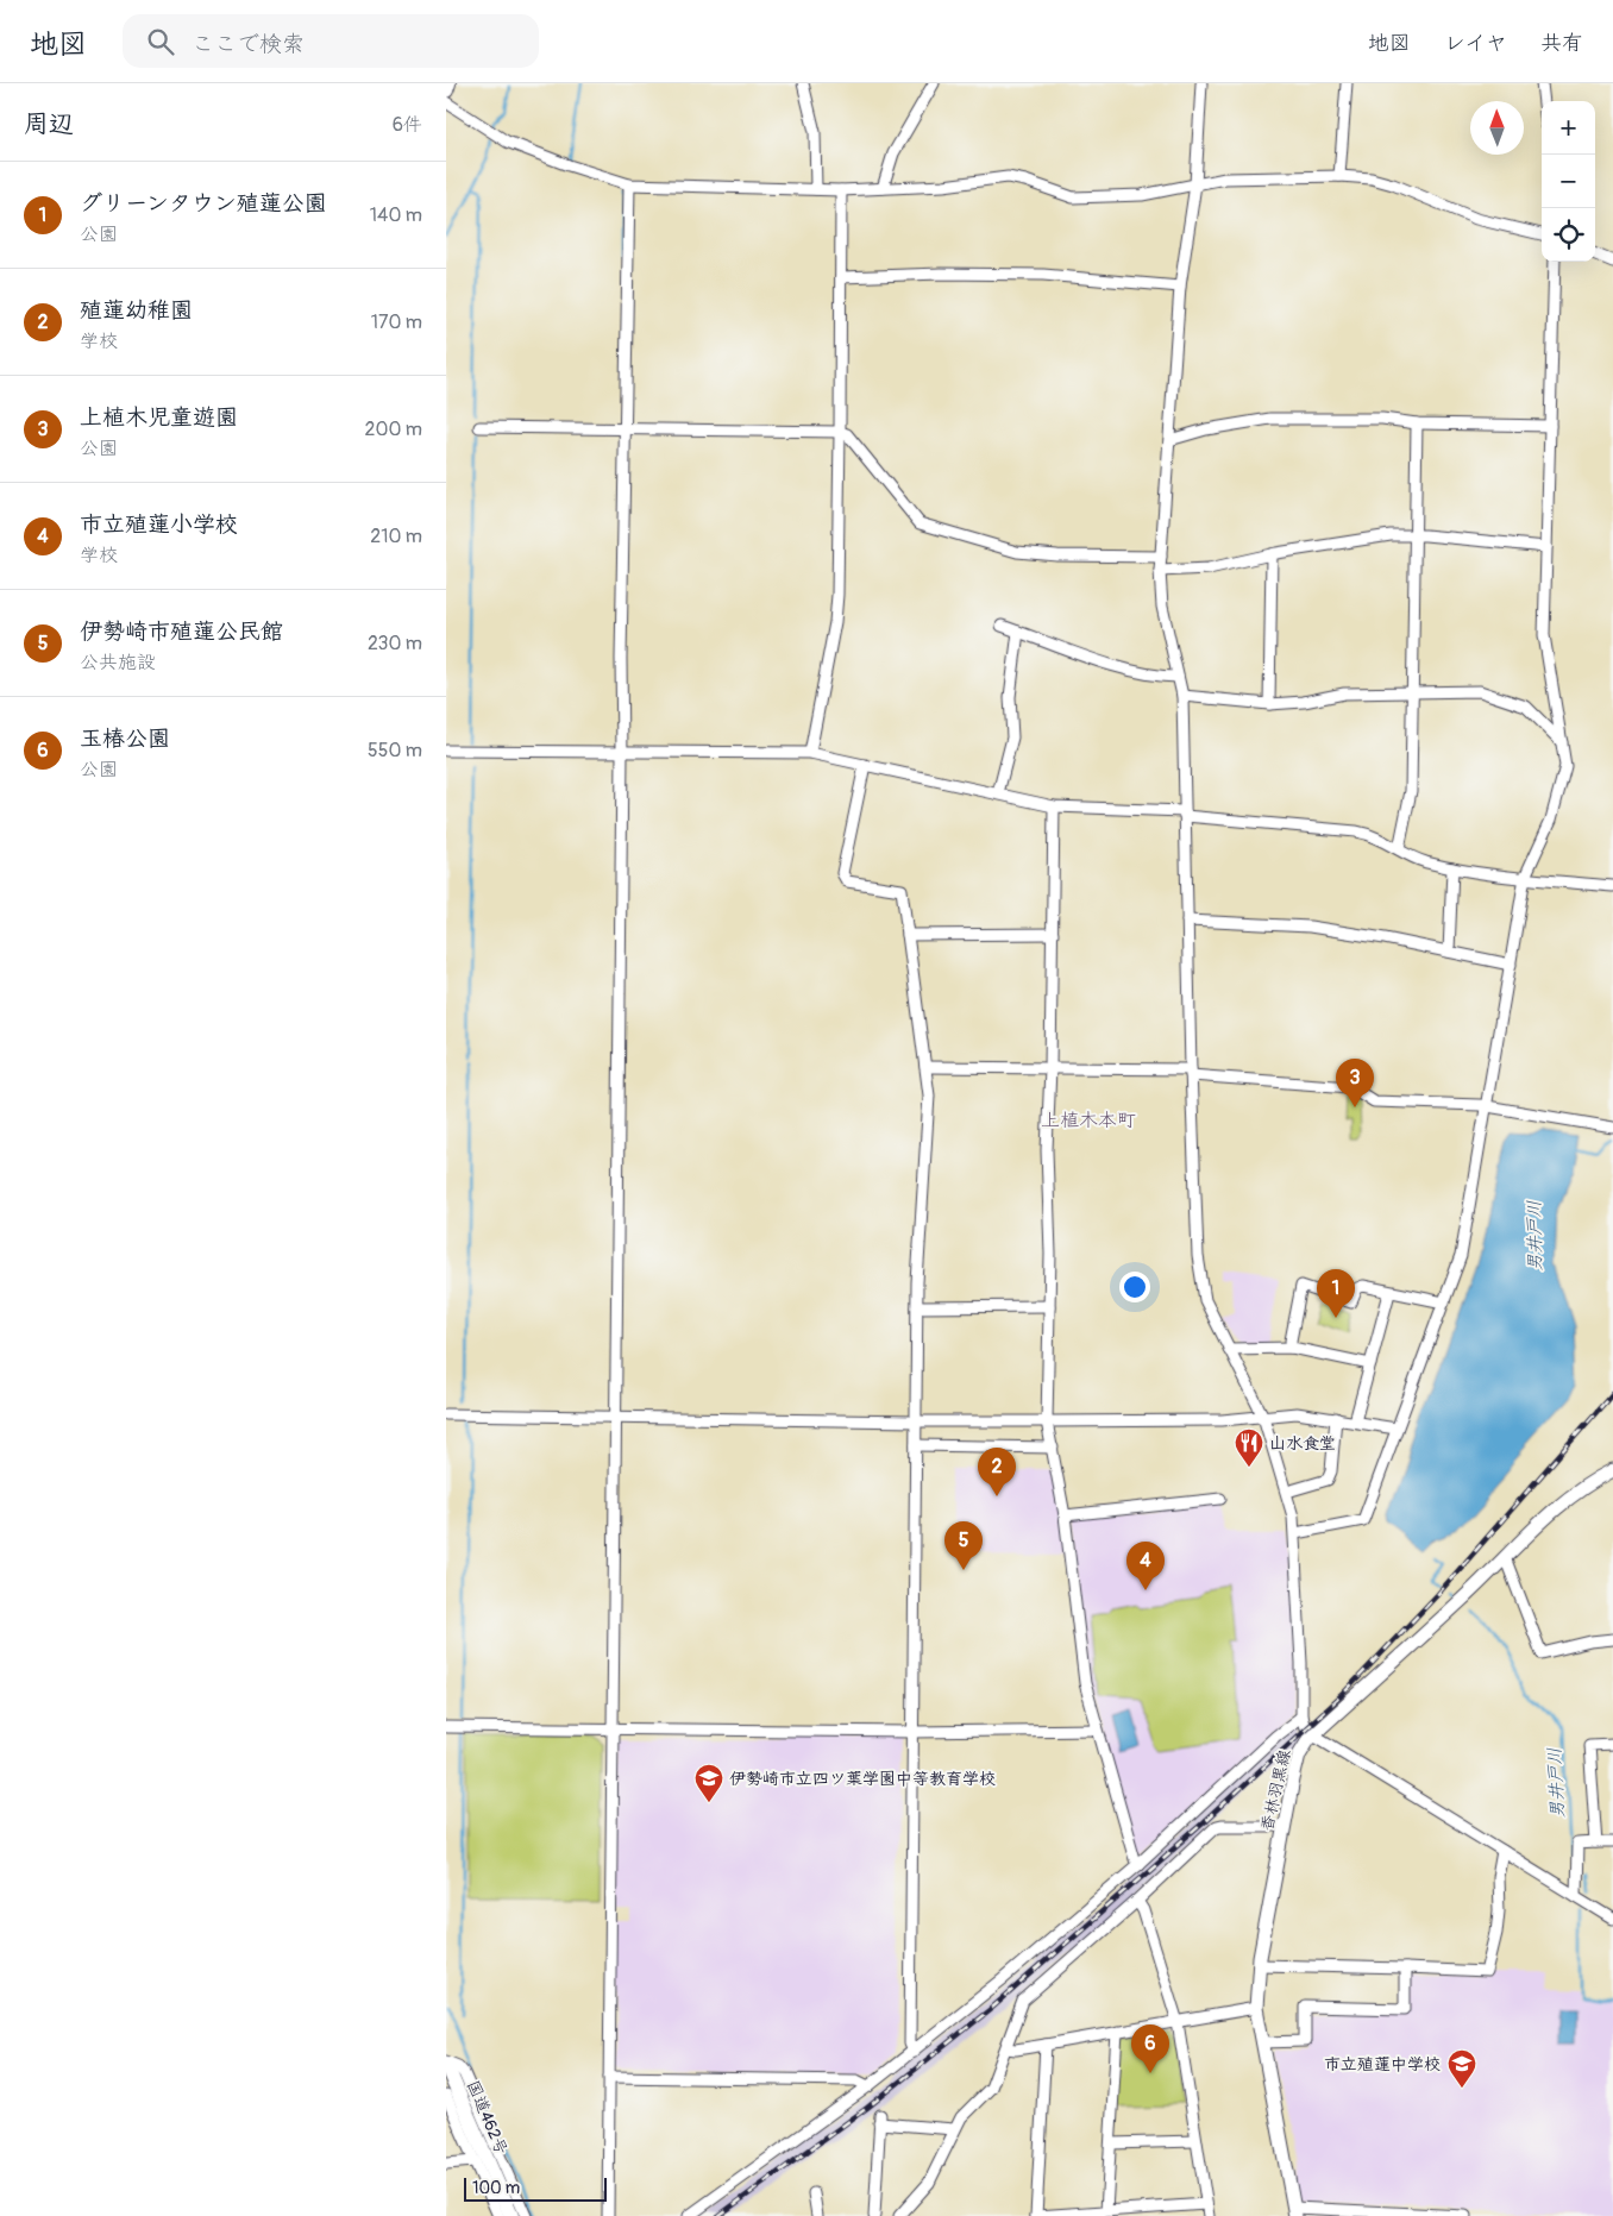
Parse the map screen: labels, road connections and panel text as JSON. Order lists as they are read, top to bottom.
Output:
{
  "streets": {
    "highway": ["国道462号"],
    "main road": ["香林羽黒線"]
  },
  "districts": ["上植木本町"],
  "water": ["男井戸川"],
  "places": {
    "restaurant": ["山水食堂"],
    "school or university": ["伊勢崎市立四ツ葉学園中等教育学校", "市立殖蓮中学校"]
  },
  "scale_bar": "100 m",
  "north": "top",
  "page": {
    "header": "地図",
    "search": "ここで検索",
    "nav": ["地図", "レイヤ", "共有"],
    "heading": ["周辺", "6件"],
    "map_buttons": ["+", "−"],
    "list": [
      {
        "mark": "1",
        "name": "グリーンタウン殖蓮公園",
        "note": "公園",
        "value": "140 m"
      },
      {
        "mark": "2",
        "name": "殖蓮幼稚園",
        "note": "学校",
        "value": "170 m"
      },
      {
        "mark": "3",
        "name": "上植木児童遊園",
        "note": "公園",
        "value": "200 m"
      },
      {
        "mark": "4",
        "name": "市立殖蓮小学校",
        "note": "学校",
        "value": "210 m"
      },
      {
        "mark": "5",
        "name": "伊勢崎市殖蓮公民館",
        "note": "公共施設",
        "value": "230 m"
      },
      {
        "mark": "6",
        "name": "玉椿公園",
        "note": "公園",
        "value": "550 m"
      }
    ],
    "pins": [
      "3",
      "1",
      "2",
      "5",
      "4",
      "6"
    ],
    "scale": "100 m"
  }
}
